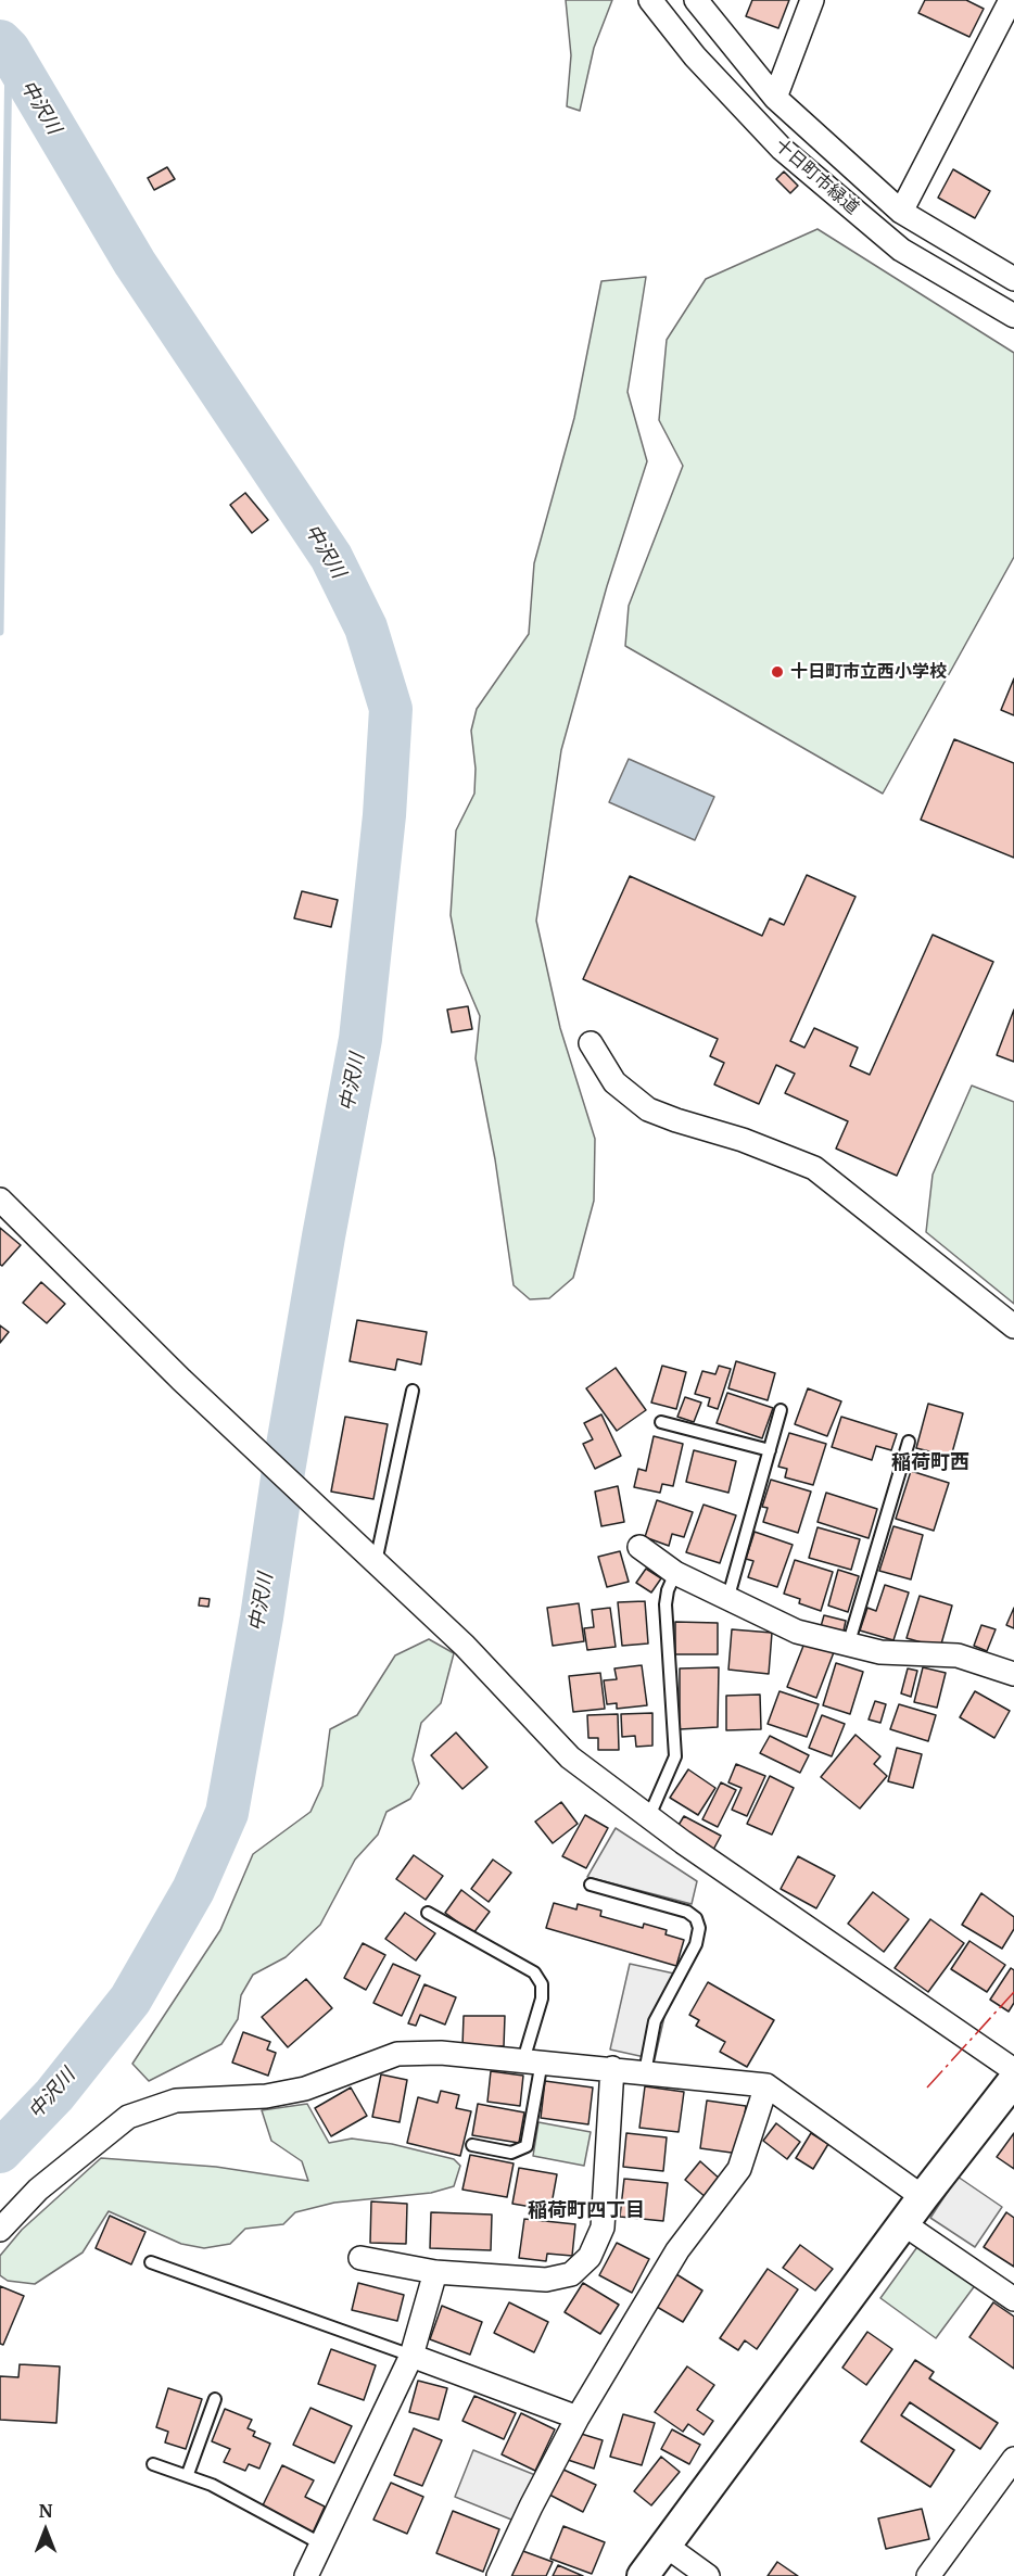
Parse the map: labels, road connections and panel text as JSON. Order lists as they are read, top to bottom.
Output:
{
  "streets": {
    "street": ["十日町市緑道"]
  },
  "districts": ["稲荷町西", "稲荷町四丁目"],
  "water": ["中沢川"],
  "places": ["十日町市立西小学校"],
  "north": "top"
}
